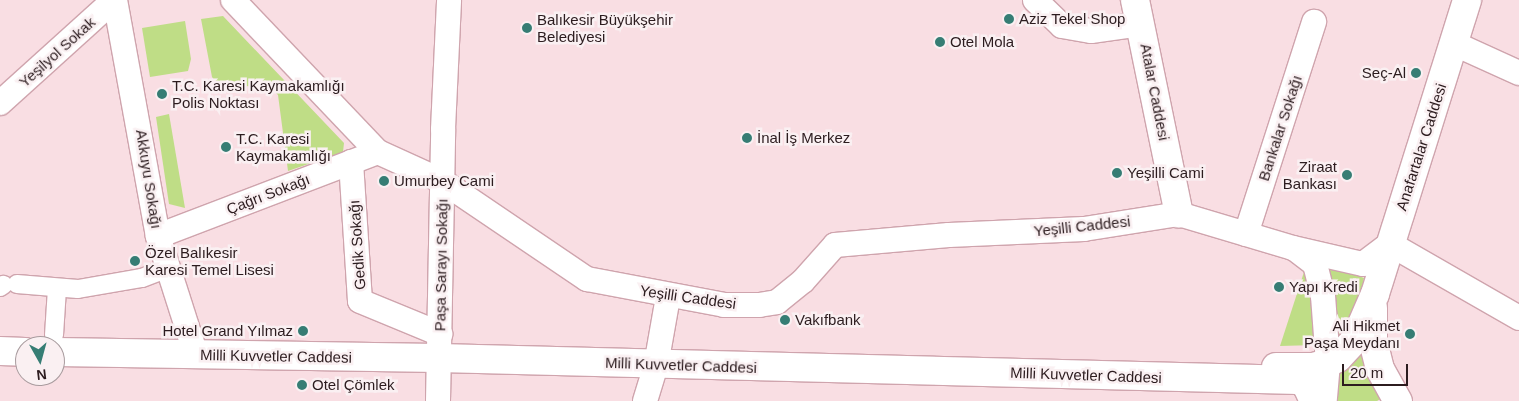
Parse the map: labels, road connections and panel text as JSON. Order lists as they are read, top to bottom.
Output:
{
  "streets": {
    "main road": ["Atalar Caddesi", "Anafartalar Caddesi", "Milli Kuvvetler Caddesi"],
    "street": [
      "Yeşilyol Sokak",
      "Bankalar Sokağı",
      "Akkuyu Sokağı",
      "Çağrı Sokağı",
      "Yeşilli Caddesi",
      "Gedik Sokağı",
      "Paşa Sarayı Sokağı"
    ]
  },
  "crossings": [
    ["Yeşilyol Sokak", "Akkuyu Sokağı"],
    ["Atalar Caddesi", "Yeşilli Caddesi"],
    ["Bankalar Sokağı", "Yeşilli Caddesi"],
    ["Akkuyu Sokağı", "Çağrı Sokağı"],
    ["Akkuyu Sokağı", "Milli Kuvvetler Caddesi"],
    ["Çağrı Sokağı", "Yeşilli Caddesi"],
    ["Çağrı Sokağı", "Gedik Sokağı"],
    ["Yeşilli Caddesi", "Paşa Sarayı Sokağı"],
    ["Gedik Sokağı", "Paşa Sarayı Sokağı"],
    ["Gedik Sokağı", "Milli Kuvvetler Caddesi"],
    ["Paşa Sarayı Sokağı", "Milli Kuvvetler Caddesi"]
  ],
  "places": [
    "Aziz Tekel Shop",
    "Balıkesir Büyükşehir Belediyesi",
    "Otel Mola",
    "Seç-Al",
    "T.C. Karesi Kaymakamlığı Polis Noktası",
    "İnal İş Merkez",
    "T.C. Karesi Kaymakamlığı",
    "Yeşilli Cami",
    "Ziraat Bankası",
    "Umurbey Cami",
    "Özel Balıkesir Karesi Temel Lisesi",
    "Yapı Kredi",
    "Vakıfbank",
    "Hotel Grand Yılmaz",
    "Ali Hikmet Paşa Meydanı",
    "Otel Çömlek"
  ],
  "scale_bar": "20 m",
  "north": "bottom"
}
